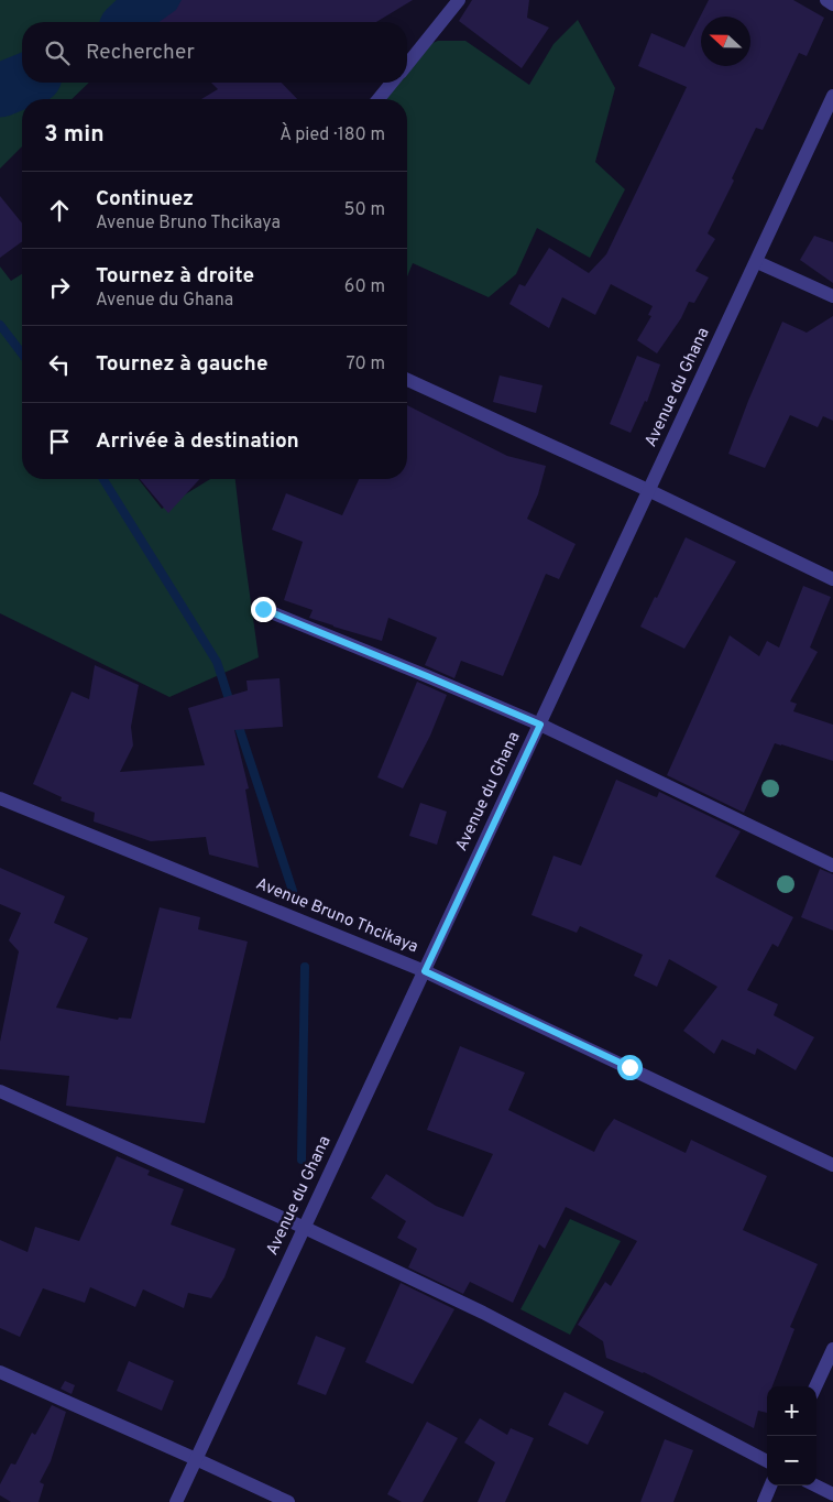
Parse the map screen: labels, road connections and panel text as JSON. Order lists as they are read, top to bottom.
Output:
{
  "streets": {
    "street": ["Avenue du Ghana", "Avenue Bruno Thcikaya"]
  },
  "crossings": [
    ["Avenue du Ghana", "Avenue Bruno Thcikaya"]
  ],
  "north": "left",
  "page": {
    "search": "Rechercher",
    "heading": ["3 min", "À pied · 180 m"],
    "list": [
      ["Continuez", "Avenue Bruno Thcikaya", "50 m"],
      ["Tournez à droite", "Avenue du Ghana", "60 m"],
      ["Tournez à gauche", "70 m"],
      "Arrivée à destination"
    ],
    "map_buttons": ["+", "−"]
  }
}
